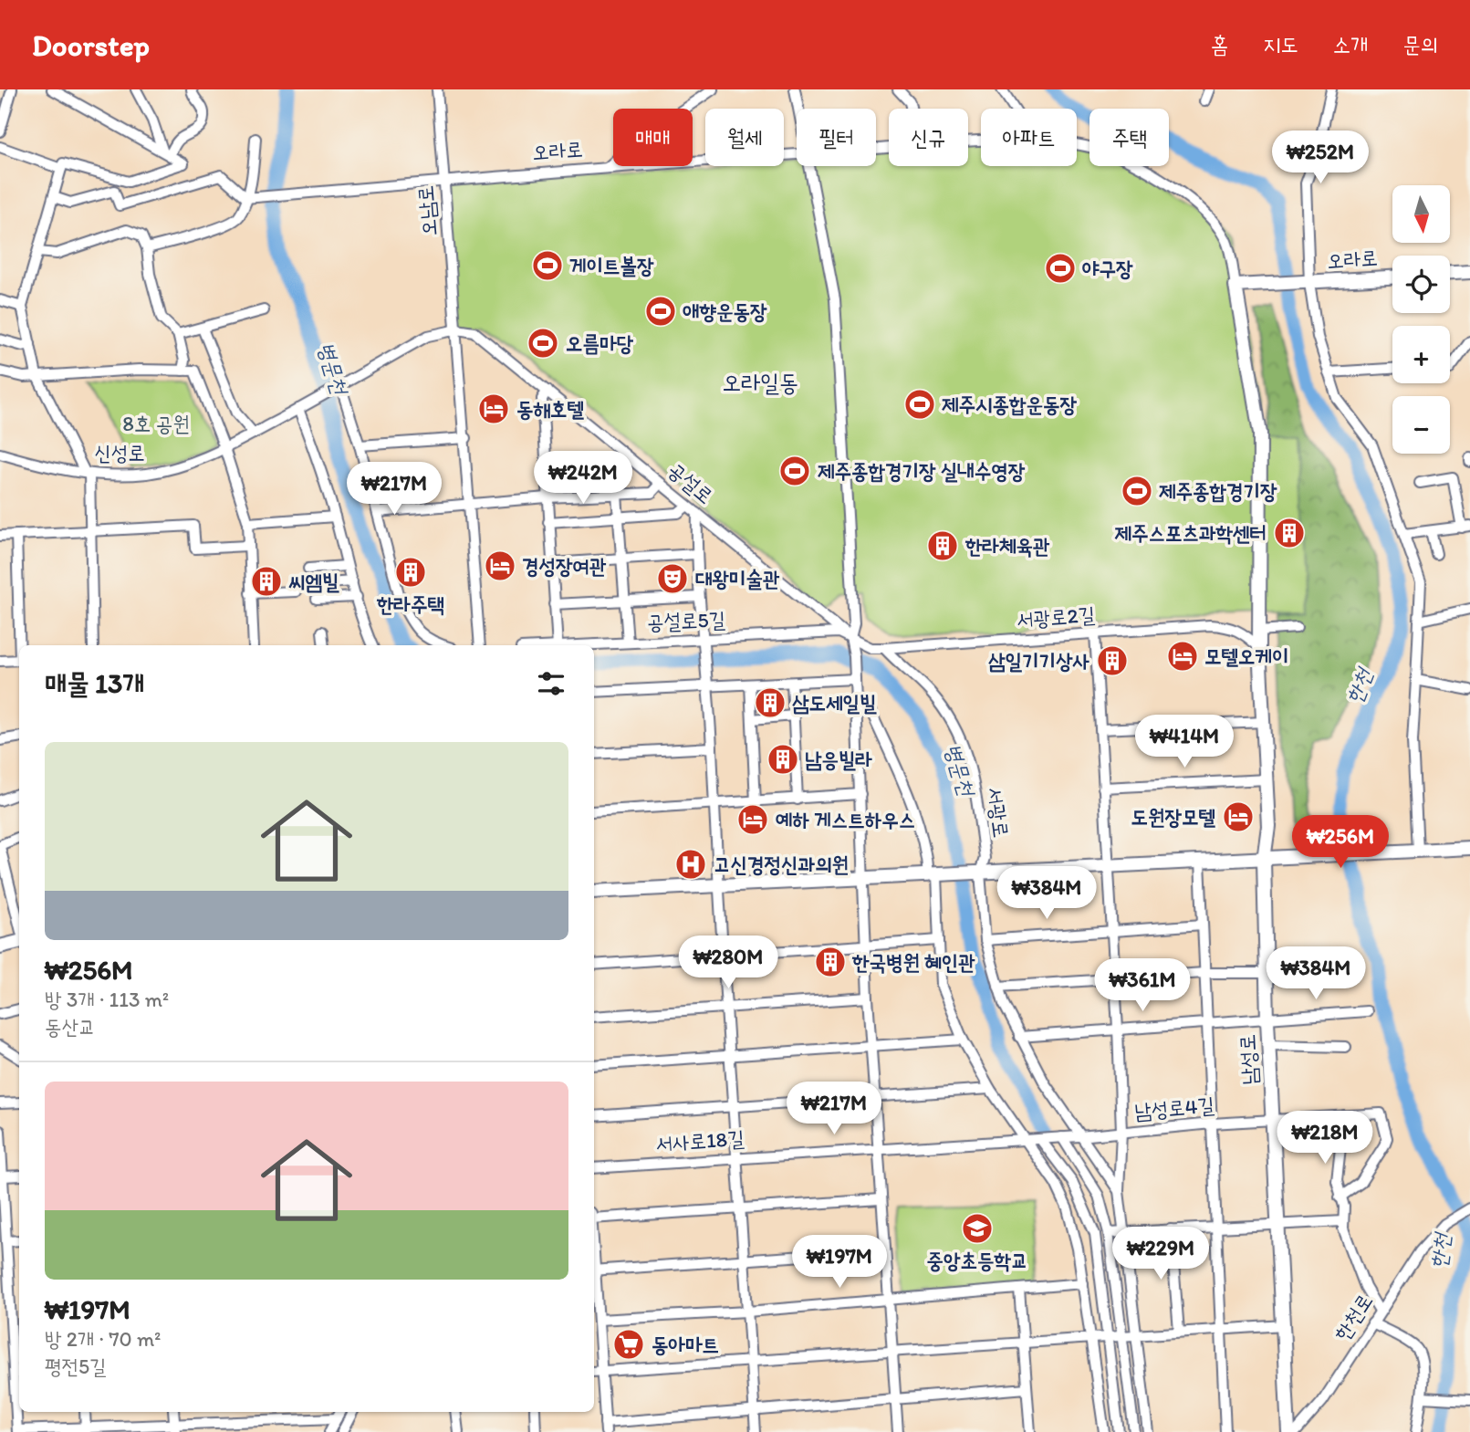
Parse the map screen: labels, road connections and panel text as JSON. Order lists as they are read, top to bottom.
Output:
{
  "streets": {
    "main road": ["오라로", "남성로"],
    "street": [
      "오남로",
      "신성로",
      "공설로",
      "서광로2길",
      "공설로5길",
      "서광로",
      "남성로4길",
      "서사로18길",
      "한천로"
    ]
  },
  "crossings": [
    ["오라로", "오남로"],
    ["오라로", "남성로"],
    ["오남로", "공설로"],
    ["공설로", "서광로2길"],
    ["공설로", "공설로5길"],
    ["서광로2길", "공설로5길"],
    ["서광로2길", "서광로"],
    ["서광로2길", "남성로"],
    ["서광로", "남성로4길"],
    ["서광로", "서사로18길"],
    ["남성로", "남성로4길"],
    ["남성로4길", "서사로18길"]
  ],
  "districts": ["오라일동"],
  "water": ["병문천", "한천"],
  "parks": ["8호 공원"],
  "places": {
    "sports": [
      "게이트볼장",
      "야구장",
      "애향운동장",
      "오름마당",
      "제주시종합운동장",
      "제주종합경기장 실내수영장",
      "제주종합경기장"
    ],
    "hotel": [
      "동해호텔",
      "경성장여관",
      "모텔오케이",
      "도원장모텔",
      "예하 게스트하우스"
    ],
    "building": [
      "제주스포츠과학센터",
      "한라체육관",
      "한라주택",
      "씨엠빌",
      "삼일기기상사",
      "삼도세일빌",
      "남응빌라",
      "한국병원 혜인관"
    ],
    "theatre": ["대왕미술관"],
    "hospital": ["고신경정신과의원"],
    "school or university": ["중앙초등학교"],
    "supermarket": ["동아마트"]
  },
  "north": "bottom",
  "page": {
    "header": "Doorstep",
    "nav": [
      "홈",
      "지도",
      "소개",
      "문의"
    ],
    "chip": [
      "매매",
      "월세",
      "필터",
      "신규",
      "아파트",
      "주택"
    ],
    "price": [
      "₩252M",
      "₩242M",
      "₩217M",
      "₩414M",
      "₩256M",
      "₩384M",
      "₩280M",
      "₩384M",
      "₩361M",
      "₩217M",
      "₩218M",
      "₩229M",
      "₩197M"
    ],
    "map_buttons": ["+", "−"],
    "heading": "매물 13개",
    "list": [
      {
        "name": "₩256M",
        "note": "방 3개 · 113 m² · 동산교"
      },
      {
        "name": "₩197M",
        "note": "방 2개 · 70 m² · 평전5길"
      }
    ]
  }
}
